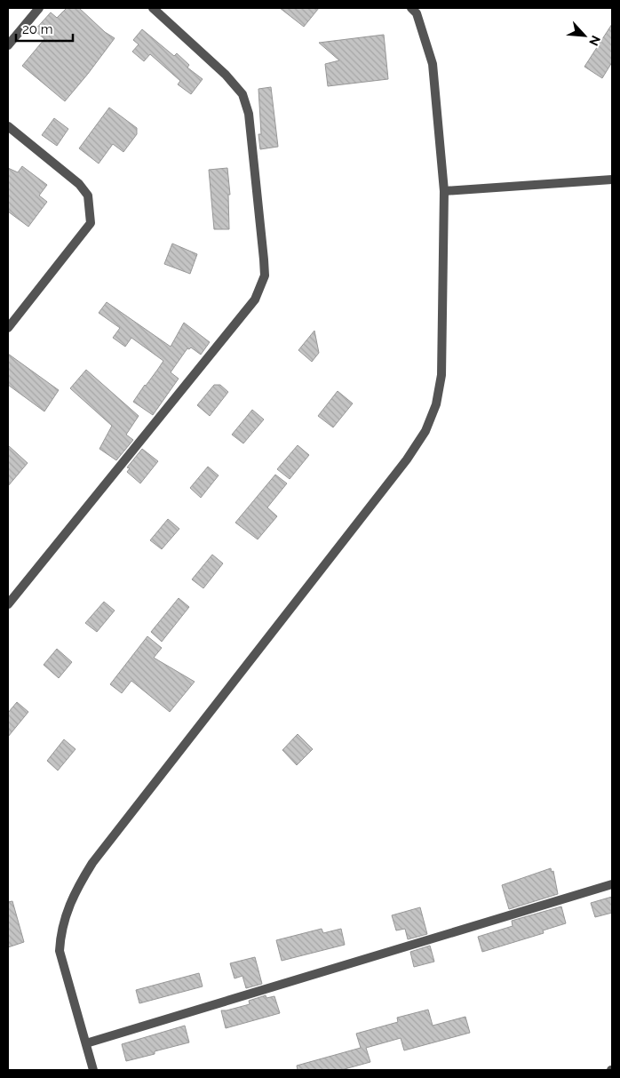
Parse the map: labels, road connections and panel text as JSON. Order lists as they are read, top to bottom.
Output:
{
  "scale_bar": "20 m",
  "north": "bottom right"
}
